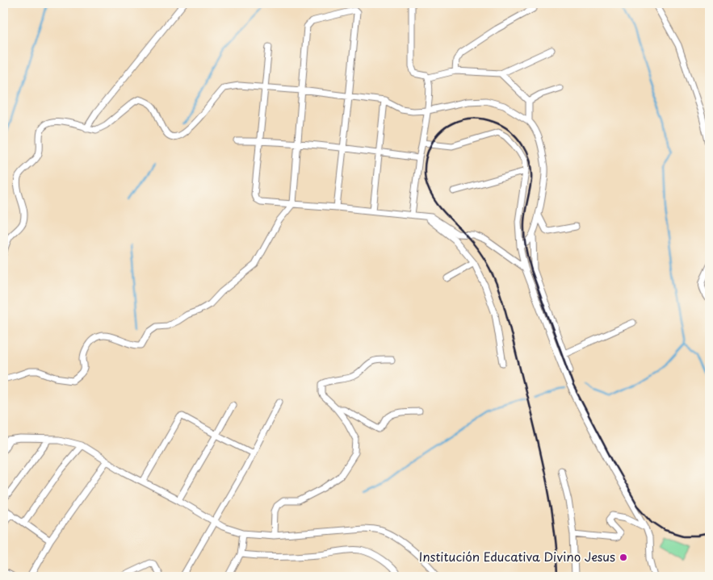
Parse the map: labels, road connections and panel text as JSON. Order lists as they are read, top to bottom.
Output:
{
  "places": ["Institución Educativa Divino Jesus"]
}
